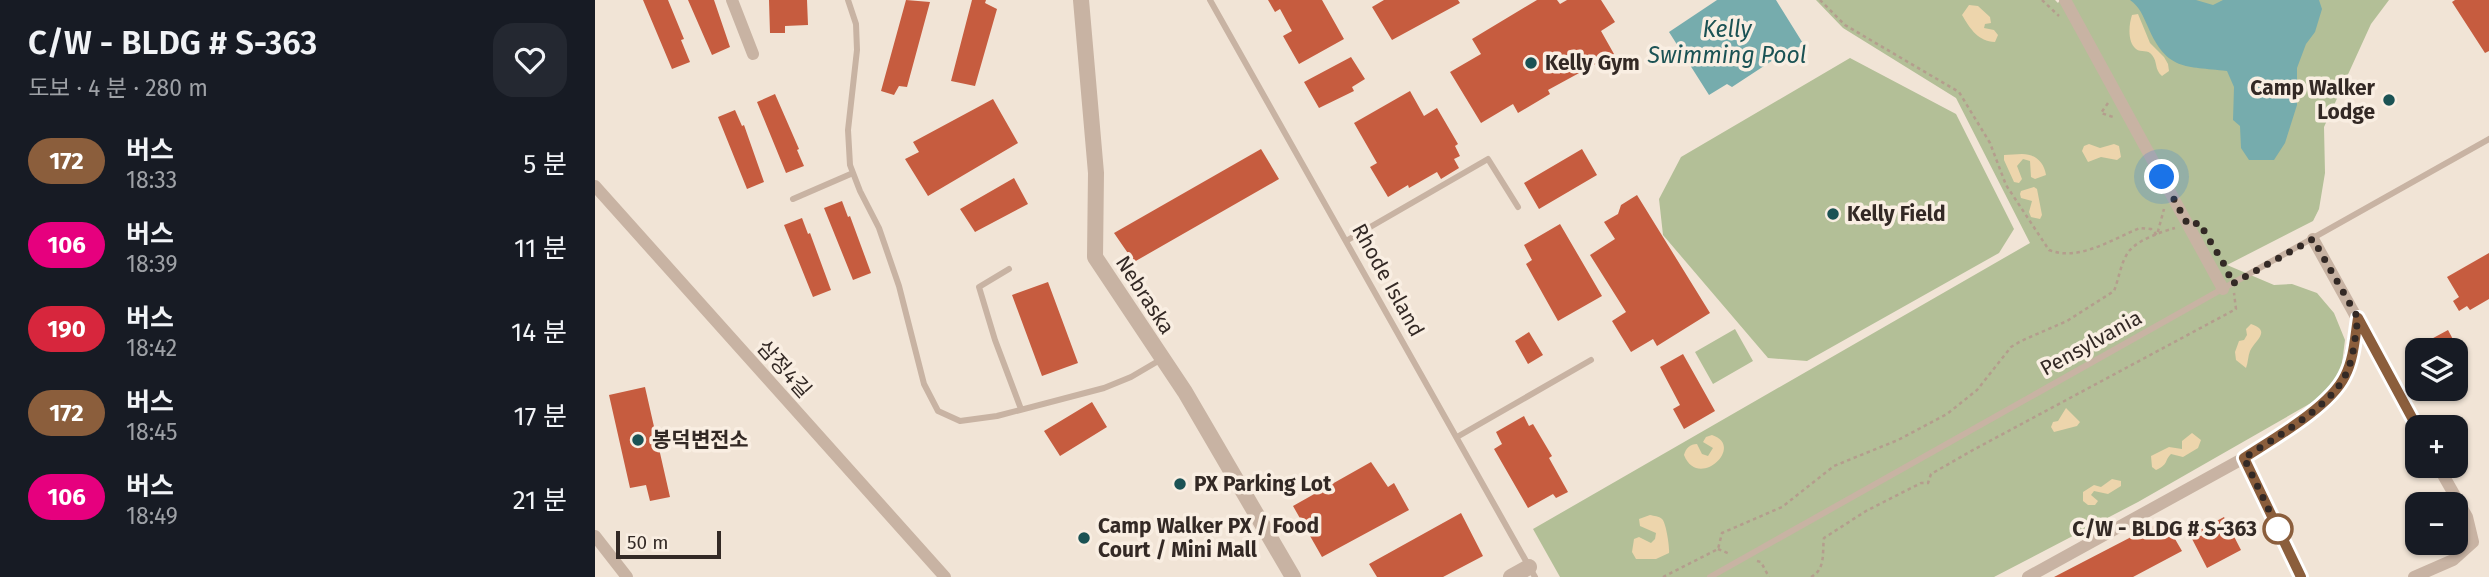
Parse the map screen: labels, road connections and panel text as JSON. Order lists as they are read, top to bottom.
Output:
{
  "streets": {
    "street": ["Nebraska", "삼정4길"],
    "lane": ["Rhode Island", "Pensylvania"]
  },
  "water": ["Kelly Swimming Pool"],
  "places": [
    "Kelly Gym",
    "Camp Walker Lodge",
    "Kelly Field",
    "봉덕변전소",
    "PX Parking Lot",
    "C/W - BLDG # S-363",
    "Camp Walker PX / Food Court / Mini Mall"
  ],
  "lines": ["bus line 172"],
  "scale_bar": "50 m",
  "page": {
    "heading": ["C/W - BLDG # S-363", "도보 · 4 분 · 280 m"],
    "list": [
      {
        "mark": "172",
        "name": "버스",
        "note": "18:33",
        "value": "5 분"
      },
      {
        "mark": "106",
        "name": "버스",
        "note": "18:39",
        "value": "11 분"
      },
      {
        "mark": "190",
        "name": "버스",
        "note": "18:42",
        "value": "14 분"
      },
      {
        "mark": "172",
        "name": "버스",
        "note": "18:45",
        "value": "17 분"
      },
      {
        "mark": "106",
        "name": "버스",
        "note": "18:49",
        "value": "21 분"
      }
    ],
    "map_buttons": ["+", "−"],
    "scale": "50 m"
  }
}
